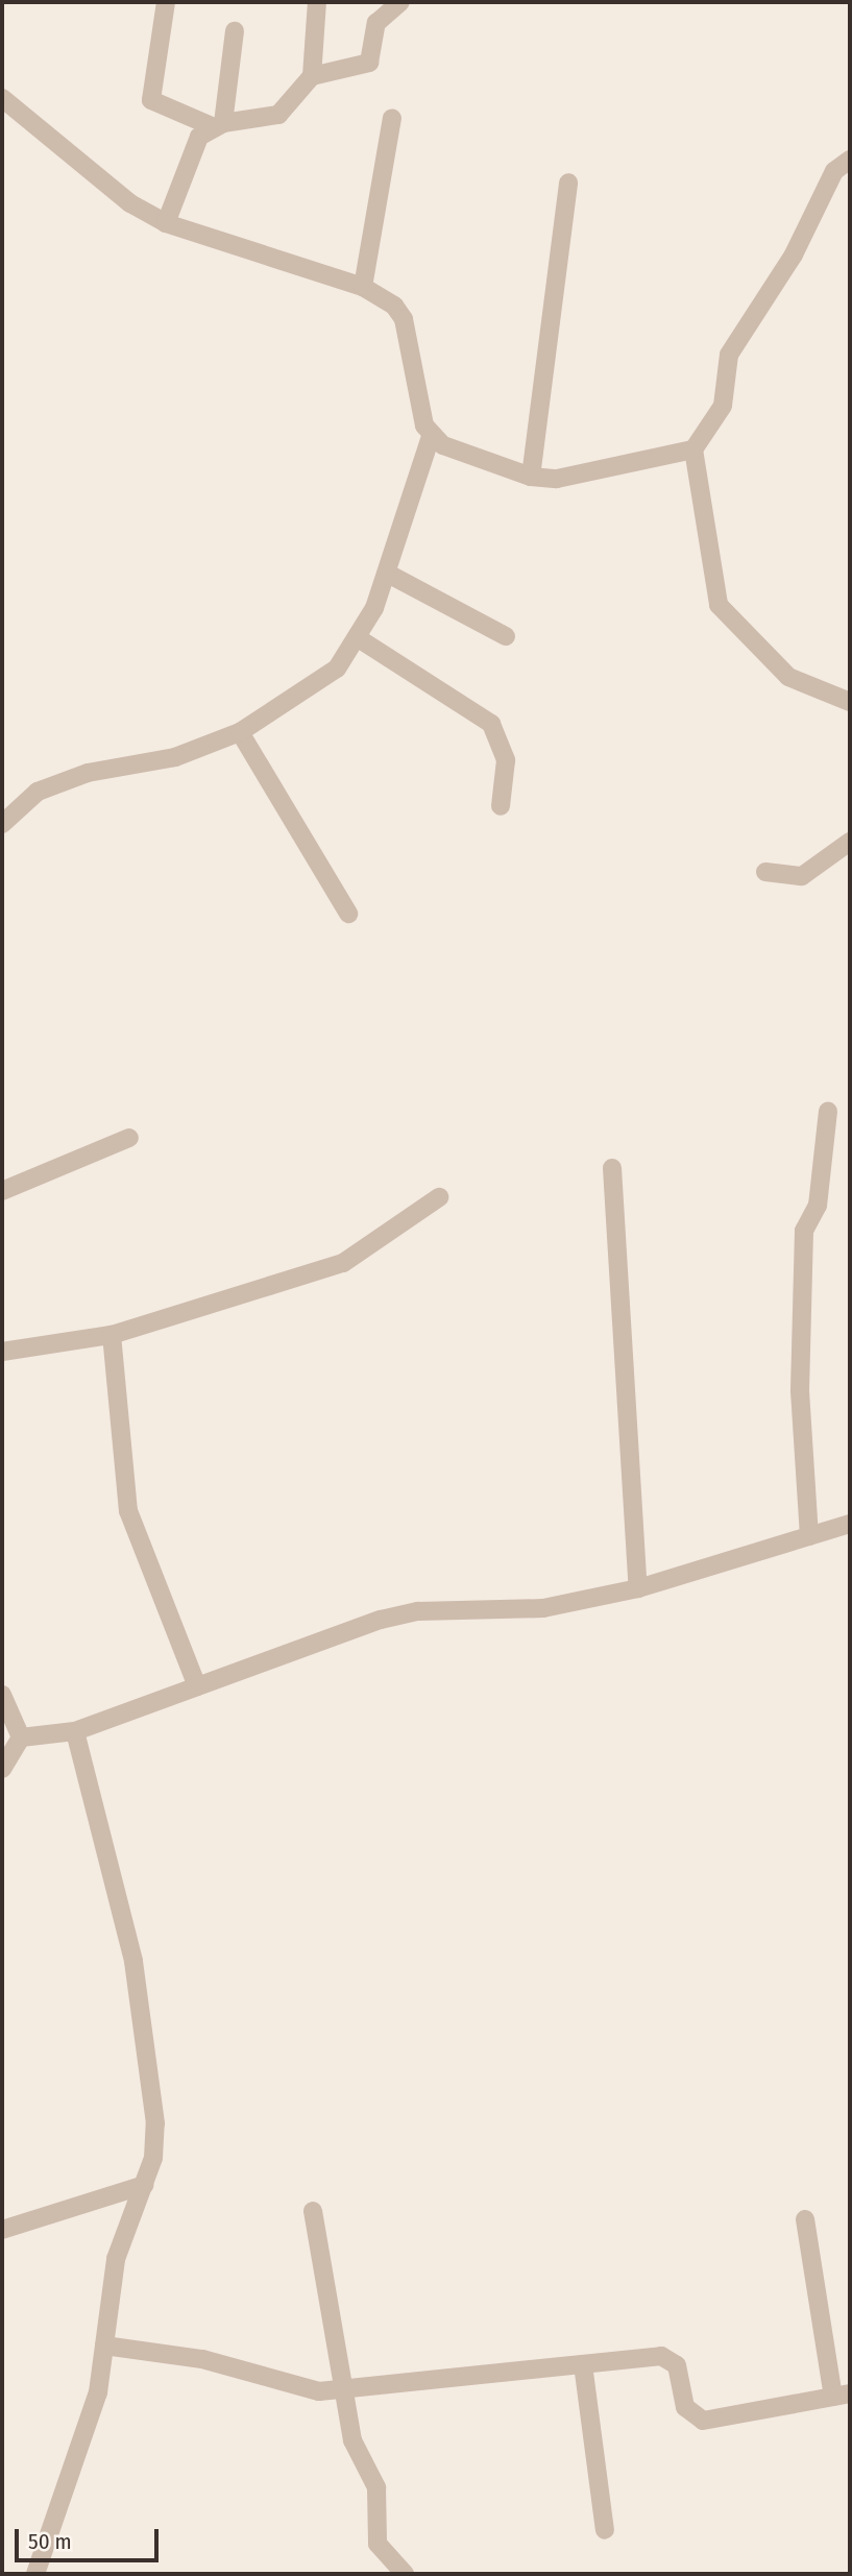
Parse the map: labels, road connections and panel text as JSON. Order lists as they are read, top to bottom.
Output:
{
  "scale_bar": "50 m"
}
